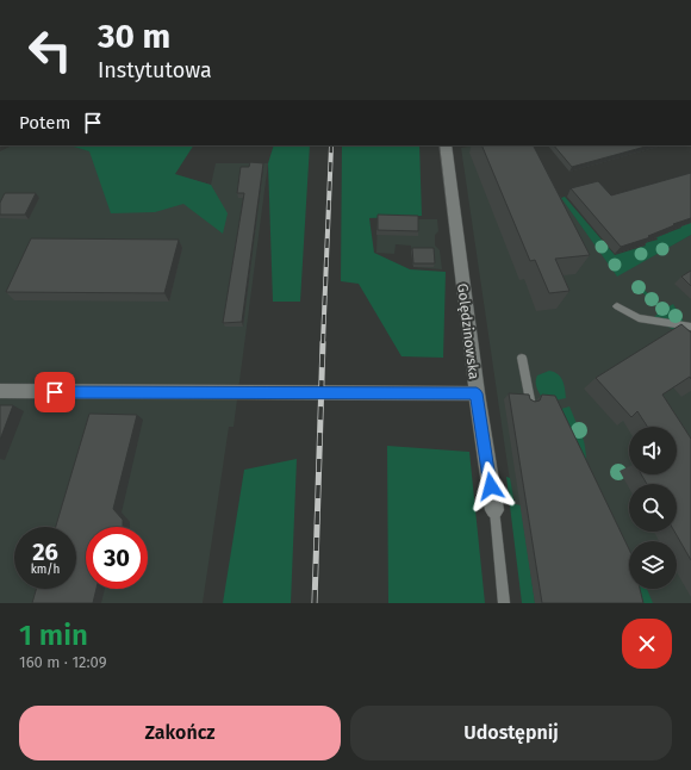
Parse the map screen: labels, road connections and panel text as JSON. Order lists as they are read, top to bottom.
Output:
{
  "streets": {
    "street": ["Golędzinowska"]
  },
  "page": {
    "turn": ["30 m", "Instytutowa"],
    "then": "Potem",
    "speed": "26 km/h",
    "limit": "30",
    "heading": ["1 min", "160 m · 12:09"],
    "buttons": ["Zakończ", "Udostępnij"]
  }
}
